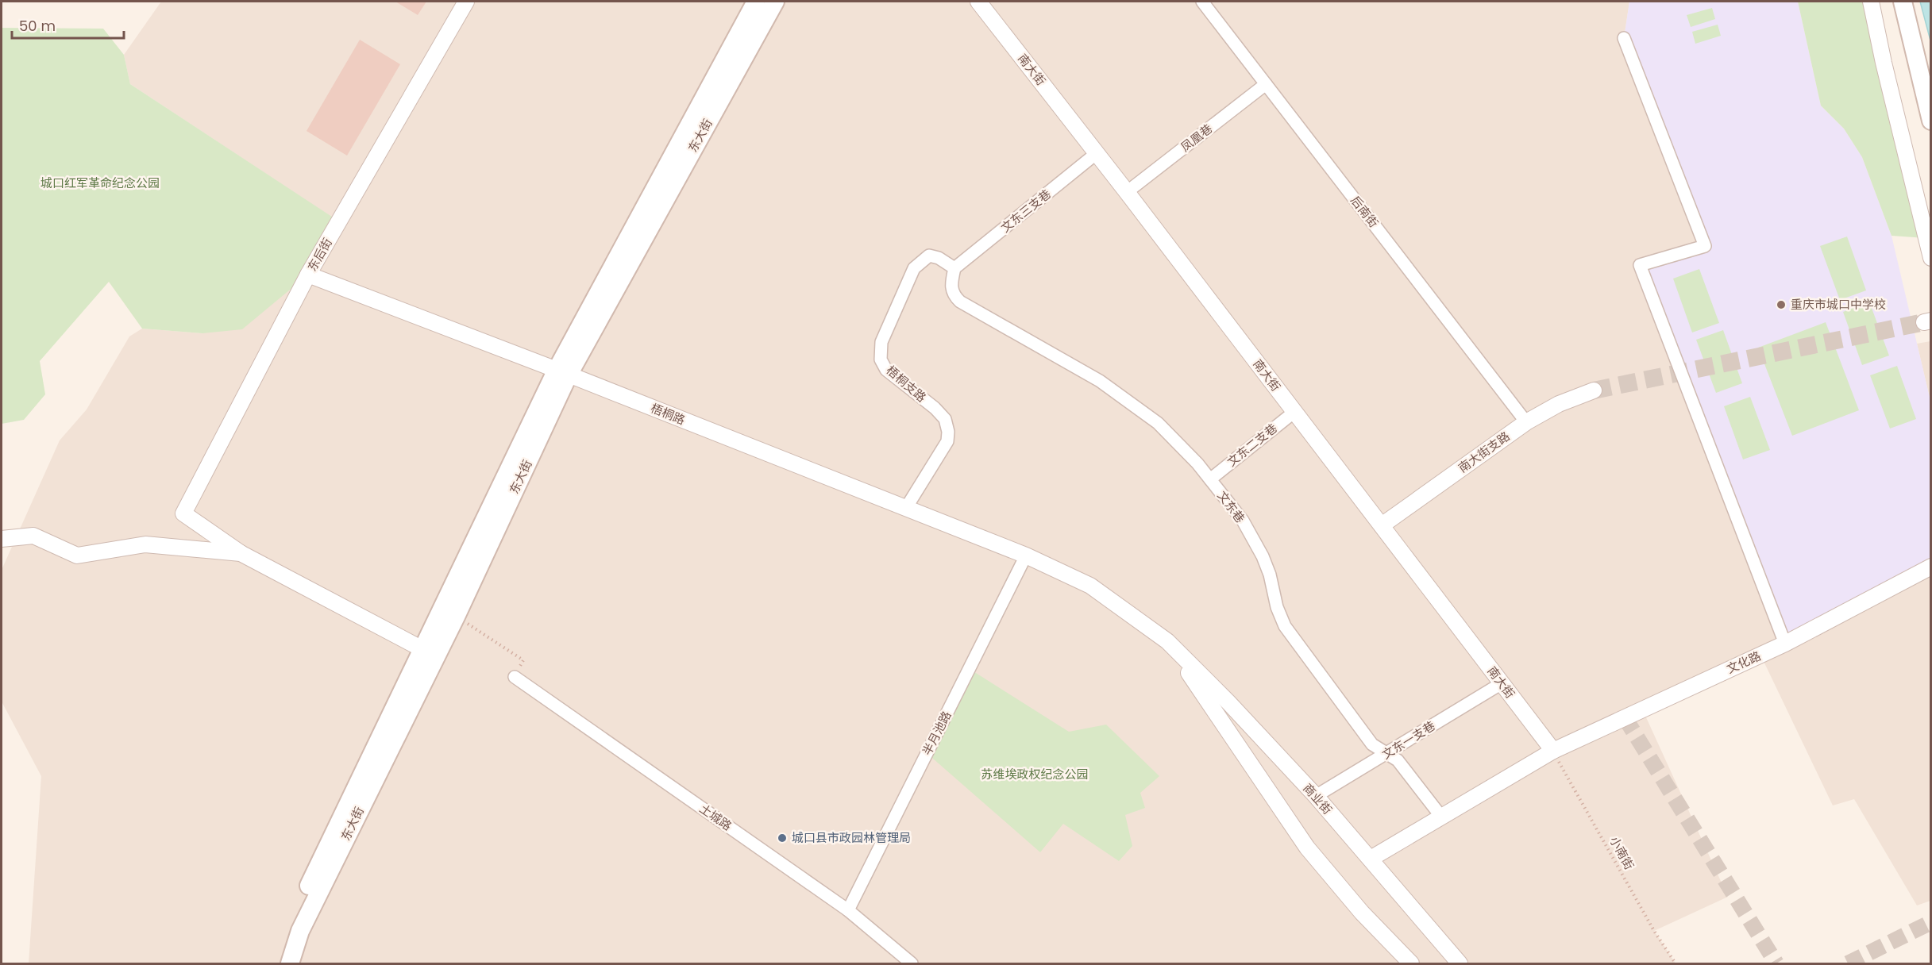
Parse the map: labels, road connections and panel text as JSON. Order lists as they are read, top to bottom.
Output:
{
  "streets": {
    "main road": ["东大街"],
    "street": [
      "南大街",
      "凤凰巷",
      "文东三支巷",
      "后南街",
      "东后街",
      "梧桐支路",
      "梧桐路",
      "文东二支巷",
      "南大街支路",
      "文东巷",
      "文化路",
      "半月池路",
      "文东一支巷",
      "商业街",
      "土城路"
    ],
    "path": ["小南街"]
  },
  "crossings": [
    ["南大街", "凤凰巷"],
    ["南大街", "文东三支巷"],
    ["南大街", "文东二支巷"],
    ["南大街", "南大街支路"],
    ["南大街", "文化路"],
    ["南大街", "文东一支巷"],
    ["南大街", "小南街"],
    ["东大街", "梧桐路"],
    ["凤凰巷", "后南街"],
    ["文东三支巷", "梧桐支路"],
    ["文东三支巷", "文东巷"],
    ["后南街", "南大街支路"],
    ["东后街", "梧桐路"],
    ["梧桐支路", "梧桐路"],
    ["梧桐支路", "文东巷"],
    ["梧桐路", "半月池路"],
    ["梧桐路", "商业街"],
    ["文东二支巷", "文东巷"],
    ["文东巷", "文化路"],
    ["文东巷", "文东一支巷"],
    ["文化路", "商业街"],
    ["文化路", "小南街"],
    ["半月池路", "商业街"],
    ["半月池路", "土城路"],
    ["文东一支巷", "商业街"]
  ],
  "parks": ["城口红军革命纪念公园", "苏维埃政权纪念公园"],
  "places": ["重庆市城口中学校", "城口县市政园林管理局"],
  "scale_bar": "50 m"
}
